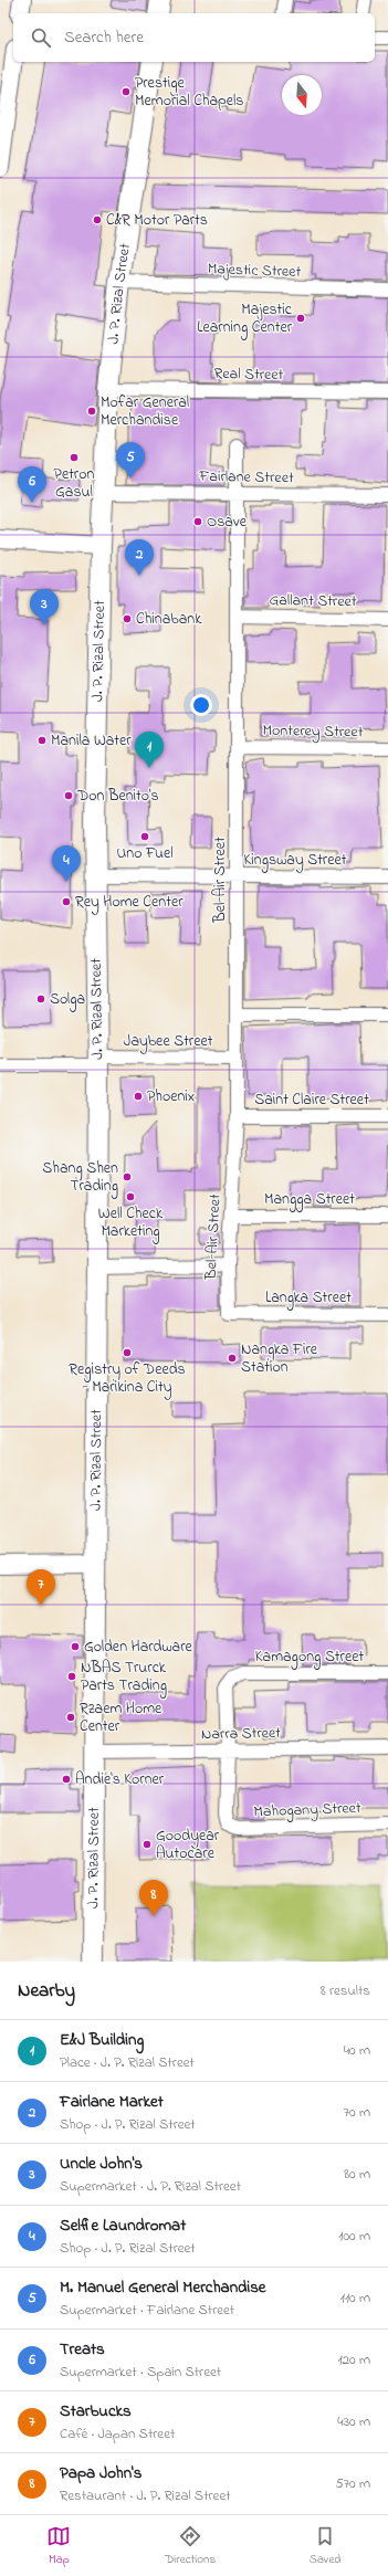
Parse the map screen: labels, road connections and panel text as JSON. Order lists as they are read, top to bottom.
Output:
{
  "streets": {
    "main road": ["J. P. Rizal Street"],
    "street": [
      "Majestic Street",
      "Real Street",
      "Fairlane Street",
      "Gallant Street",
      "Monterey Street",
      "Kingsway Street",
      "Bel-Air Street",
      "Jaybee Street",
      "Saint Claire Street",
      "Mangga Street",
      "Langka Street",
      "Kamagong Street",
      "Narra Street",
      "Mahogany Street"
    ]
  },
  "crossings": [
    ["Majestic Street", "J. P. Rizal Street"],
    ["J. P. Rizal Street", "Real Street"],
    ["J. P. Rizal Street", "Fairlane Street"],
    ["J. P. Rizal Street", "Kingsway Street"],
    ["J. P. Rizal Street", "Jaybee Street"],
    ["J. P. Rizal Street", "Narra Street"],
    ["Fairlane Street", "Bel-Air Street"],
    ["Gallant Street", "Bel-Air Street"],
    ["Monterey Street", "Bel-Air Street"],
    ["Kingsway Street", "Bel-Air Street"],
    ["Bel-Air Street", "Jaybee Street"],
    ["Bel-Air Street", "Saint Claire Street"],
    ["Bel-Air Street", "Mangga Street"],
    ["Bel-Air Street", "Langka Street"],
    ["Kamagong Street", "Narra Street"],
    ["Kamagong Street", "Mahogany Street"],
    ["Narra Street", "Mahogany Street"]
  ],
  "places": [
    "Prestige Memorial Chapels",
    "C&R Motor Parts",
    "Majestic Learning Center",
    "Mofar General Merchandise",
    "Petron Gasul",
    "Osave",
    "Chinabank",
    "Manila Water",
    "Don Benito's",
    "Uno Fuel",
    "Rey Home Center",
    "Solga",
    "Phoenix",
    "Shang Shen Trading",
    "Well Check Marketing",
    "Registry of Deeds - Marikina City",
    "Nangka Fire Station",
    "Golden Hardware",
    "NBAS Trurck Parts Trading",
    "Rzaem Home Center",
    "Andie's Korner",
    "Goodyear Autocare"
  ],
  "north": "bottom",
  "page": {
    "search": "Search here",
    "pins": [
      "5",
      "6",
      "2",
      "3",
      "1",
      "4",
      "7",
      "8"
    ],
    "heading": ["Nearby", "8 results"],
    "list": [
      {
        "mark": "1",
        "name": "E&J Building",
        "note": "Place · J. P. Rizal Street",
        "value": "40 m"
      },
      {
        "mark": "2",
        "name": "Fairlane Market",
        "note": "Shop · J. P. Rizal Street",
        "value": "70 m"
      },
      {
        "mark": "3",
        "name": "Uncle John's",
        "note": "Supermarket · J. P. Rizal Street",
        "value": "80 m"
      },
      {
        "mark": "4",
        "name": "Selfie Laundromat",
        "note": "Shop · J. P. Rizal Street",
        "value": "100 m"
      },
      {
        "mark": "5",
        "name": "M. Manuel General Merchandise",
        "note": "Supermarket · Fairlane Street",
        "value": "110 m"
      },
      {
        "mark": "6",
        "name": "Treats",
        "note": "Supermarket · Spain Street",
        "value": "120 m"
      },
      {
        "mark": "7",
        "name": "Starbucks",
        "note": "Café · Japan Street",
        "value": "430 m"
      },
      {
        "mark": "8",
        "name": "Papa John's",
        "note": "Restaurant · J. P. Rizal Street",
        "value": "570 m"
      }
    ],
    "nav": ["Map", "Directions", "Saved"]
  }
}
